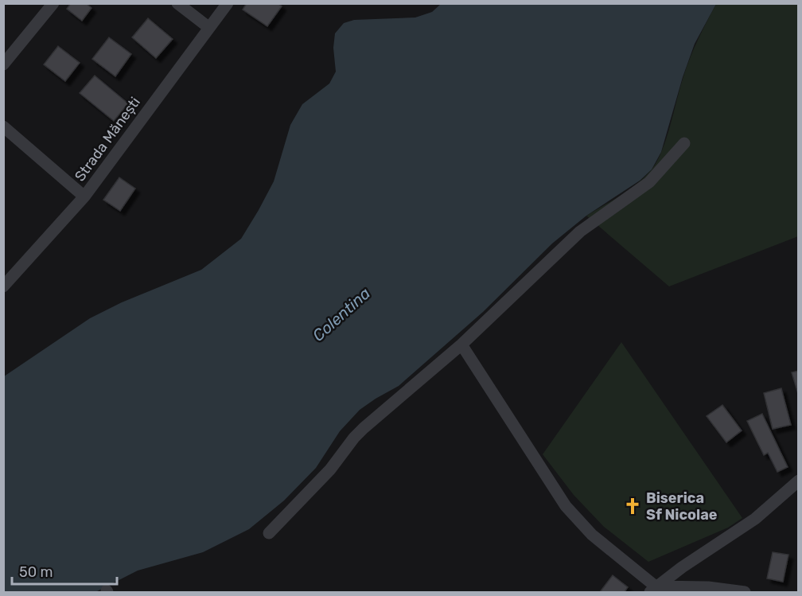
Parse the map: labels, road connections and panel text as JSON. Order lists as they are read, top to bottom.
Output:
{
  "streets": {
    "street": ["Strada Mănești"]
  },
  "water": ["Colentina"],
  "places": {
    "church": ["Biserica Sf Nicolae"]
  },
  "scale_bar": "50 m"
}
